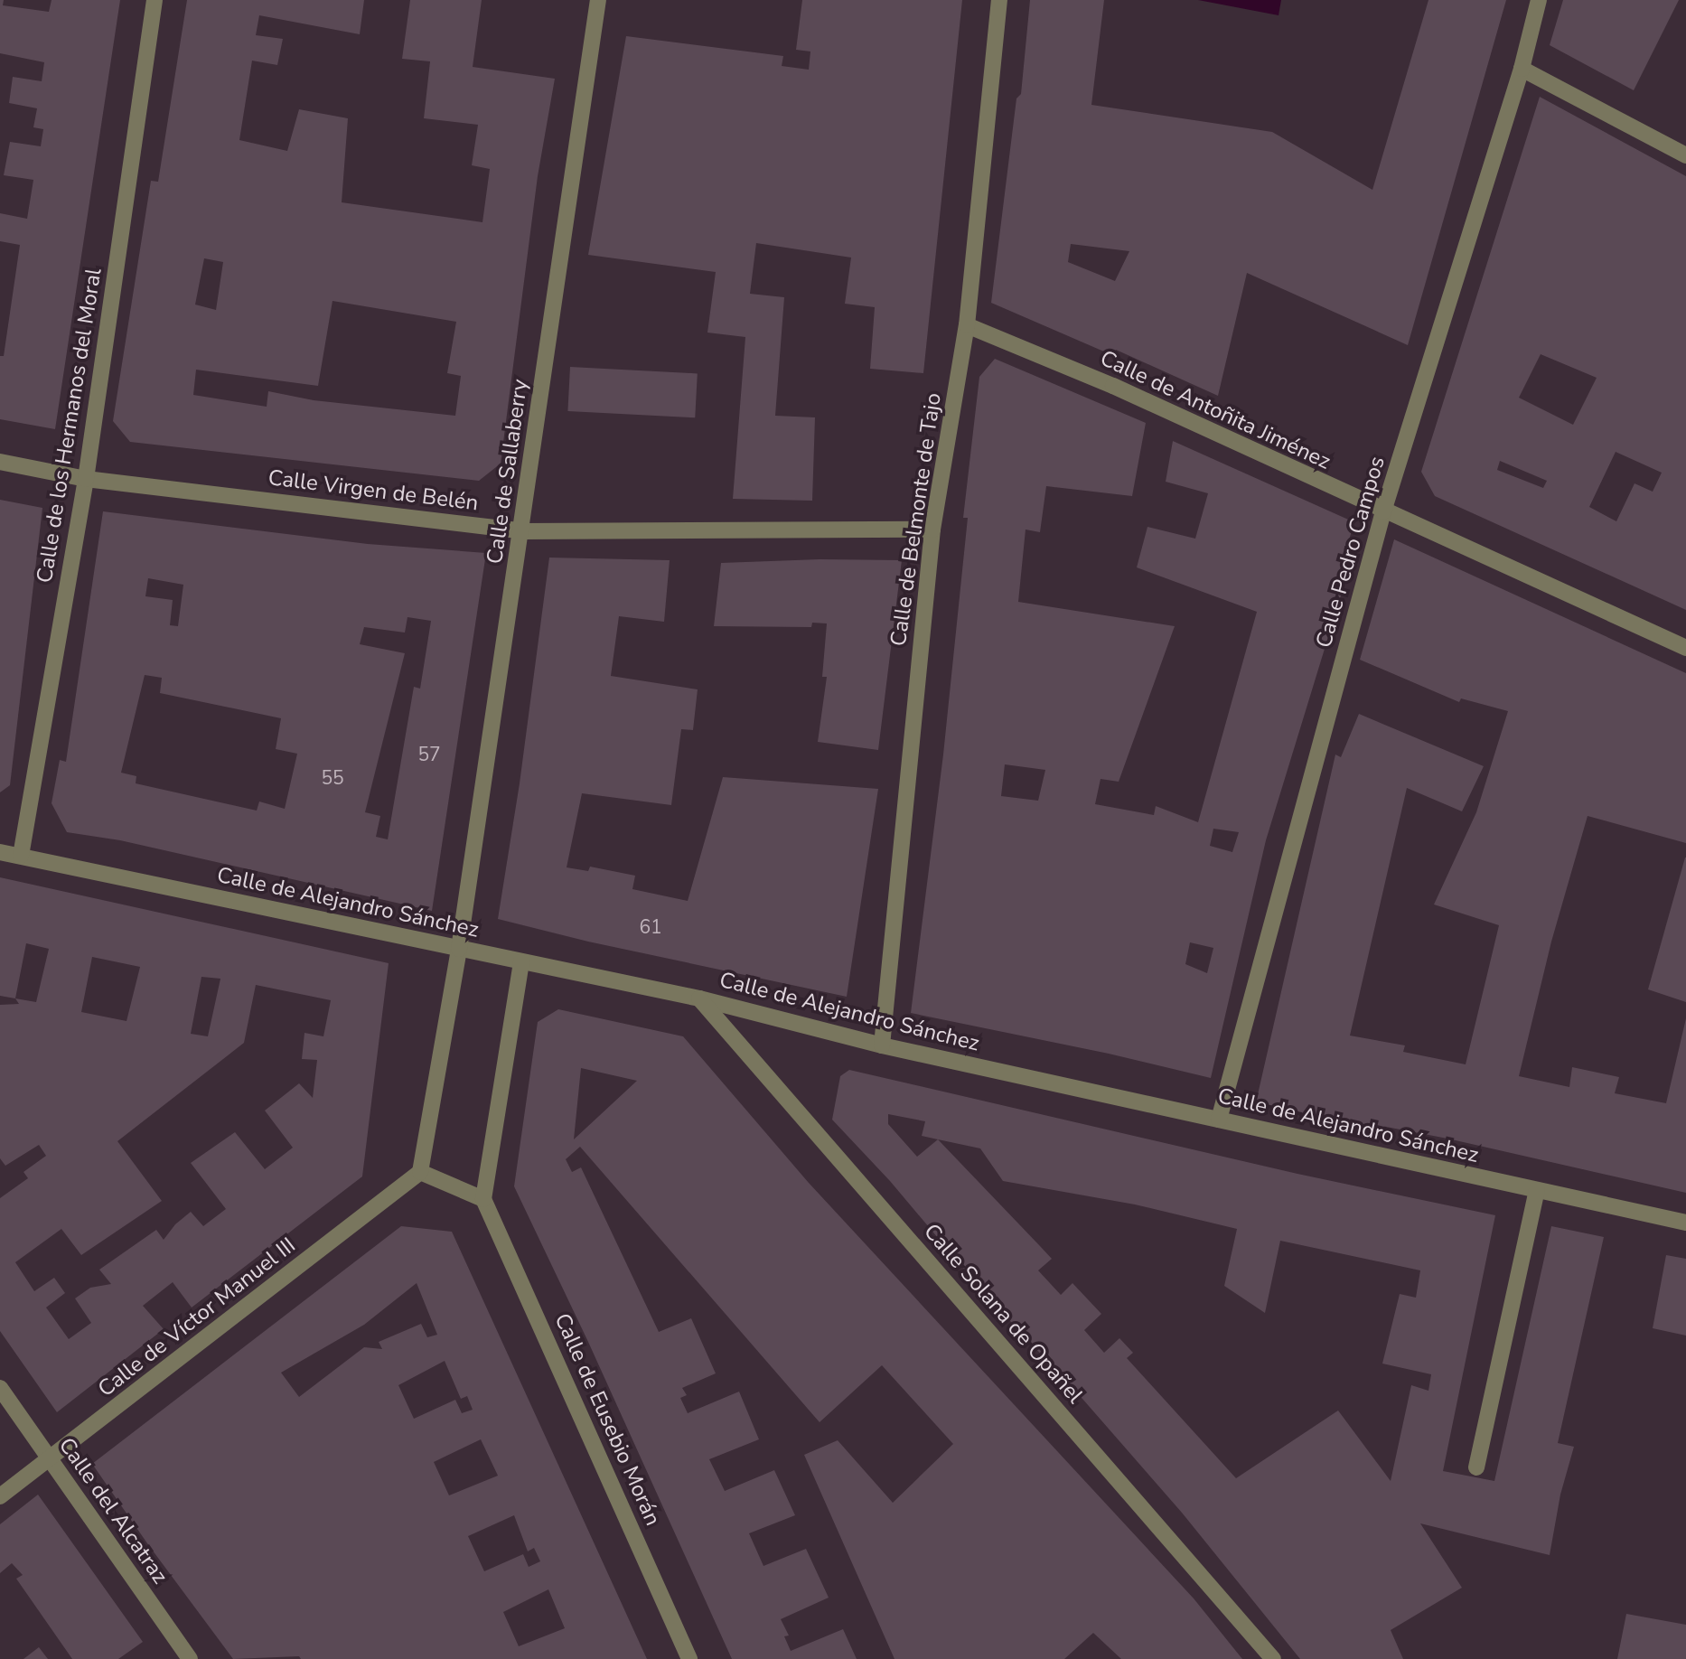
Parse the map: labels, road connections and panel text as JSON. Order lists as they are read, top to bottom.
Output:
{
  "streets": {
    "street": [
      "Calle de Antoñita Jiménez",
      "Calle de los Hermanos del Moral",
      "Calle de Sallaberry",
      "Calle Virgen de Belén",
      "Calle de Belmonte de Tajo",
      "Calle Pedro Campos",
      "Calle de Alejandro Sánchez",
      "Calle Solana de Opañel",
      "Calle de Víctor Manuel III",
      "Calle de Eusebio Morán",
      "Calle del Alcatraz"
    ]
  },
  "crossings": [
    ["Calle de Antoñita Jiménez", "Calle de Belmonte de Tajo"],
    ["Calle de Antoñita Jiménez", "Calle Pedro Campos"],
    ["Calle de los Hermanos del Moral", "Calle Virgen de Belén"],
    ["Calle de los Hermanos del Moral", "Calle de Alejandro Sánchez"],
    ["Calle de Sallaberry", "Calle Virgen de Belén"],
    ["Calle de Sallaberry", "Calle de Alejandro Sánchez"],
    ["Calle Virgen de Belén", "Calle de Belmonte de Tajo"],
    ["Calle de Belmonte de Tajo", "Calle de Alejandro Sánchez"],
    ["Calle Pedro Campos", "Calle de Alejandro Sánchez"],
    ["Calle de Alejandro Sánchez", "Calle Solana de Opañel"],
    ["Calle de Víctor Manuel III", "Calle del Alcatraz"]
  ],
  "house_numbers": ["57", "55", "61"]
}
